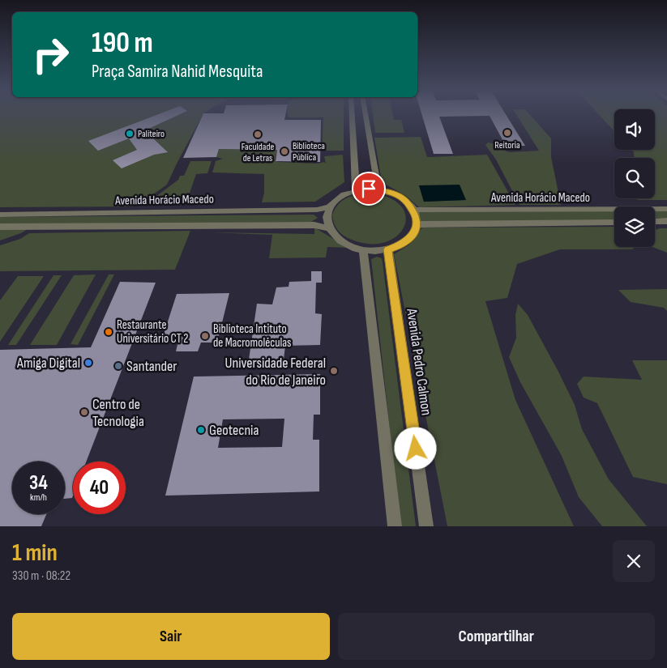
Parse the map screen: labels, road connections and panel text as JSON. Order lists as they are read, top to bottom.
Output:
{
  "streets": {
    "street": ["Avenida Horácio Macedo", "Avenida Pedro Calmon"]
  },
  "crossings": [
    ["Avenida Horácio Macedo", "Avenida Pedro Calmon"]
  ],
  "places": [
    "Reitoria",
    "Paliteiro",
    "Faculdade de Letras",
    "Biblioteca Pública",
    "Restaurante Universitário CT 2",
    "Biblioteca Intituto de Macromoléculas",
    "Amiga Digital",
    "Santander",
    "Universidade Federal do Rio de Janeiro",
    "Centro de Tecnologia",
    "Geotecnia"
  ],
  "page": {
    "turn": ["190 m", "Praça Samira Nahid Mesquita"],
    "speed": "34 km/h",
    "limit": "40",
    "heading": ["1 min", "330 m · 08:22"],
    "buttons": ["Sair", "Compartilhar"]
  }
}
